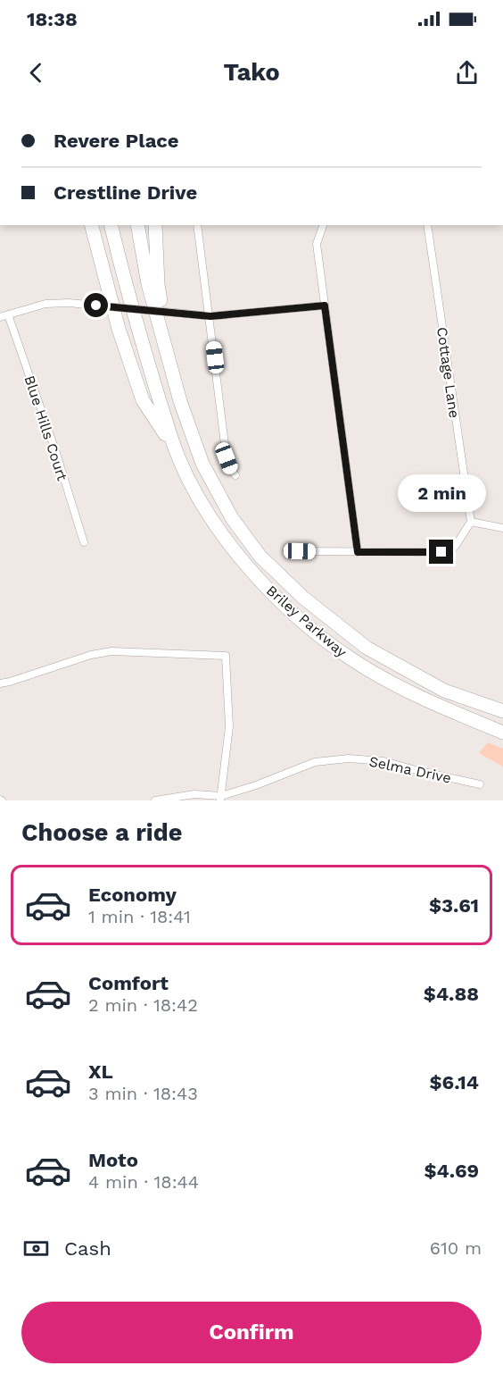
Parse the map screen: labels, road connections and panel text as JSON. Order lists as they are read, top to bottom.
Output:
{
  "streets": {
    "highway": ["Briley Parkway"],
    "street": ["Cottage Lane", "Blue Hills Court", "Selma Drive"]
  },
  "page": {
    "status": "18:38",
    "header": "Tako",
    "banner": ["Revere Place", "Crestline Drive"],
    "bubble": "2 min",
    "heading": "Choose a ride",
    "list": [
      {
        "name": "Economy",
        "note": "1 min · 18:41",
        "value": "$3.61"
      },
      {
        "name": "Comfort",
        "note": "2 min · 18:42",
        "value": "$4.88"
      },
      {
        "name": "XL",
        "note": "3 min · 18:43",
        "value": "$6.14"
      },
      {
        "name": "Moto",
        "note": "4 min · 18:44",
        "value": "$4.69"
      }
    ],
    "pay": ["Cash", "610 m"],
    "buttons": "Confirm"
  }
}
